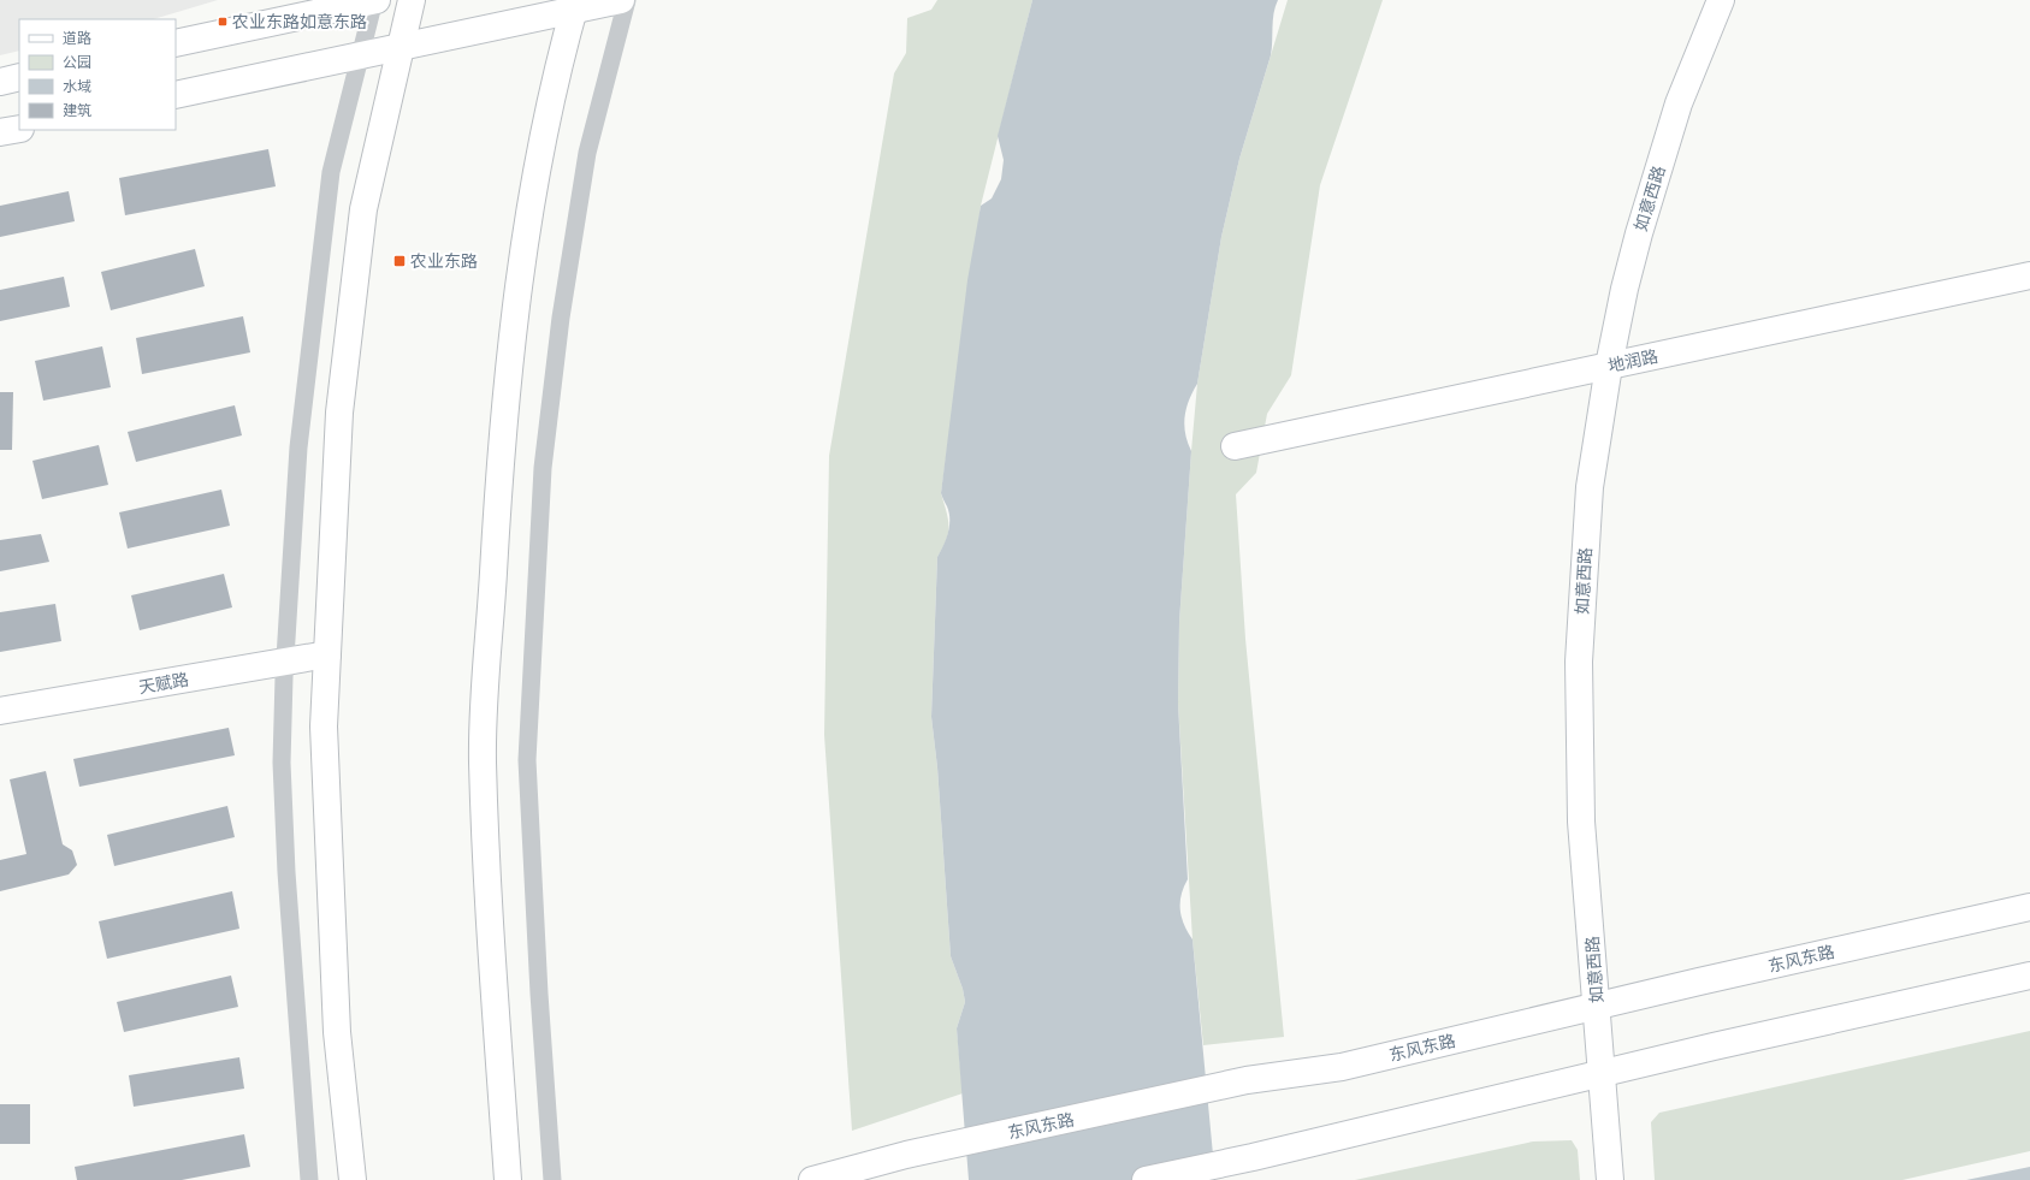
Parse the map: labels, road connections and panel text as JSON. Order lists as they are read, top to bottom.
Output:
{
  "streets": {
    "main road": [
      "如意西路",
      "地润路",
      "天赋路",
      "东风东路"
    ]
  },
  "crossings": [
    ["如意西路", "地润路"],
    ["如意西路", "东风东路"]
  ],
  "places": {
    "transit": ["农业东路如意东路", "农业东路"]
  },
  "legend": [
    "道路",
    "公园",
    "水域",
    "建筑"
  ]
}
